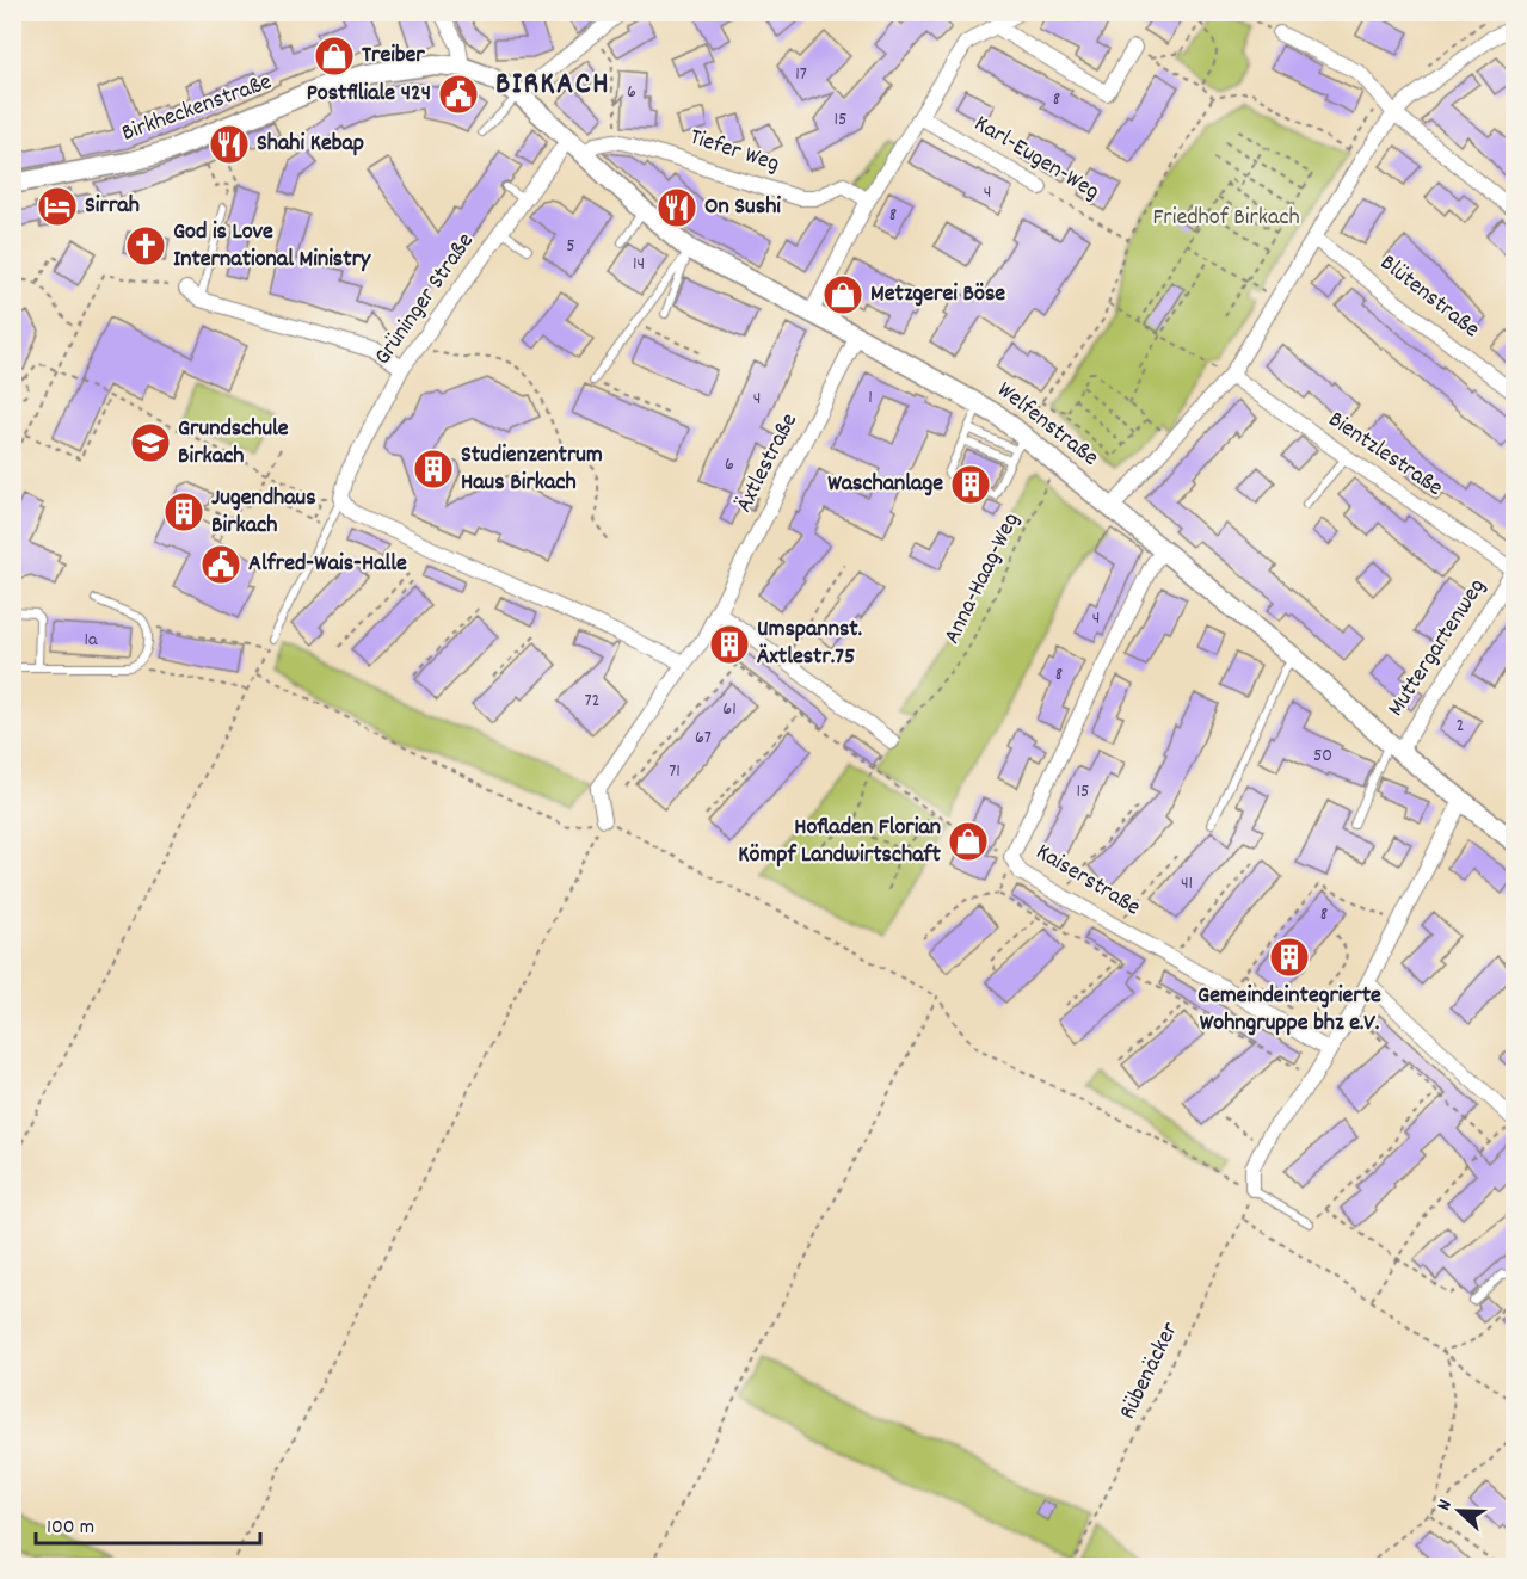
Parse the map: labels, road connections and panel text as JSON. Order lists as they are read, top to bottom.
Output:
{
  "streets": {
    "street": [
      "Birkheckenstraße",
      "Tiefer Weg",
      "Karl-Eugen-Weg",
      "Blütenstraße",
      "Grüninger Straße",
      "Welfenstraße",
      "Bientzlestraße",
      "Äxtlestraße",
      "Muttergartenweg",
      "Kaiserstraße"
    ],
    "path": ["Anna-Haag-Weg", "Rübenäcker"]
  },
  "crossings": [
    ["Birkheckenstraße", "Welfenstraße"],
    ["Grüninger Straße", "Welfenstraße"],
    ["Welfenstraße", "Äxtlestraße"],
    ["Welfenstraße", "Anna-Haag-Weg"],
    ["Welfenstraße", "Muttergartenweg"],
    ["Welfenstraße", "Kaiserstraße"],
    ["Bientzlestraße", "Muttergartenweg"]
  ],
  "districts": ["BIRKACH"],
  "parks": ["Friedhof Birkach"],
  "places": {
    "shop": ["Treiber", "Metzgerei Böse", "Hofladen Florian Kömpf Landwirtschaft"],
    "public building": ["Postfiliale 424", "Alfred-Wais-Halle"],
    "restaurant": ["Shahi Kebap", "On Sushi"],
    "hotel": ["Sirrah"],
    "church": ["God is Love International Ministry"],
    "school or university": ["Grundschule Birkach"],
    "building": [
      "Studienzentrum Haus Birkach",
      "Waschanlage",
      "Jugendhaus Birkach",
      "Umspannst. Äxtlestr.75",
      "Gemeindeintegrierte Wohngruppe bhz e.V."
    ]
  },
  "house_numbers": [
    "17",
    "6",
    "8",
    "15",
    "4",
    "8",
    "5",
    "14",
    "1",
    "4",
    "6",
    "4",
    "1a",
    "8",
    "72",
    "61",
    "2",
    "67",
    "50",
    "71",
    "15",
    "41",
    "8"
  ],
  "scale_bar": "100 m",
  "north": "left"
}
